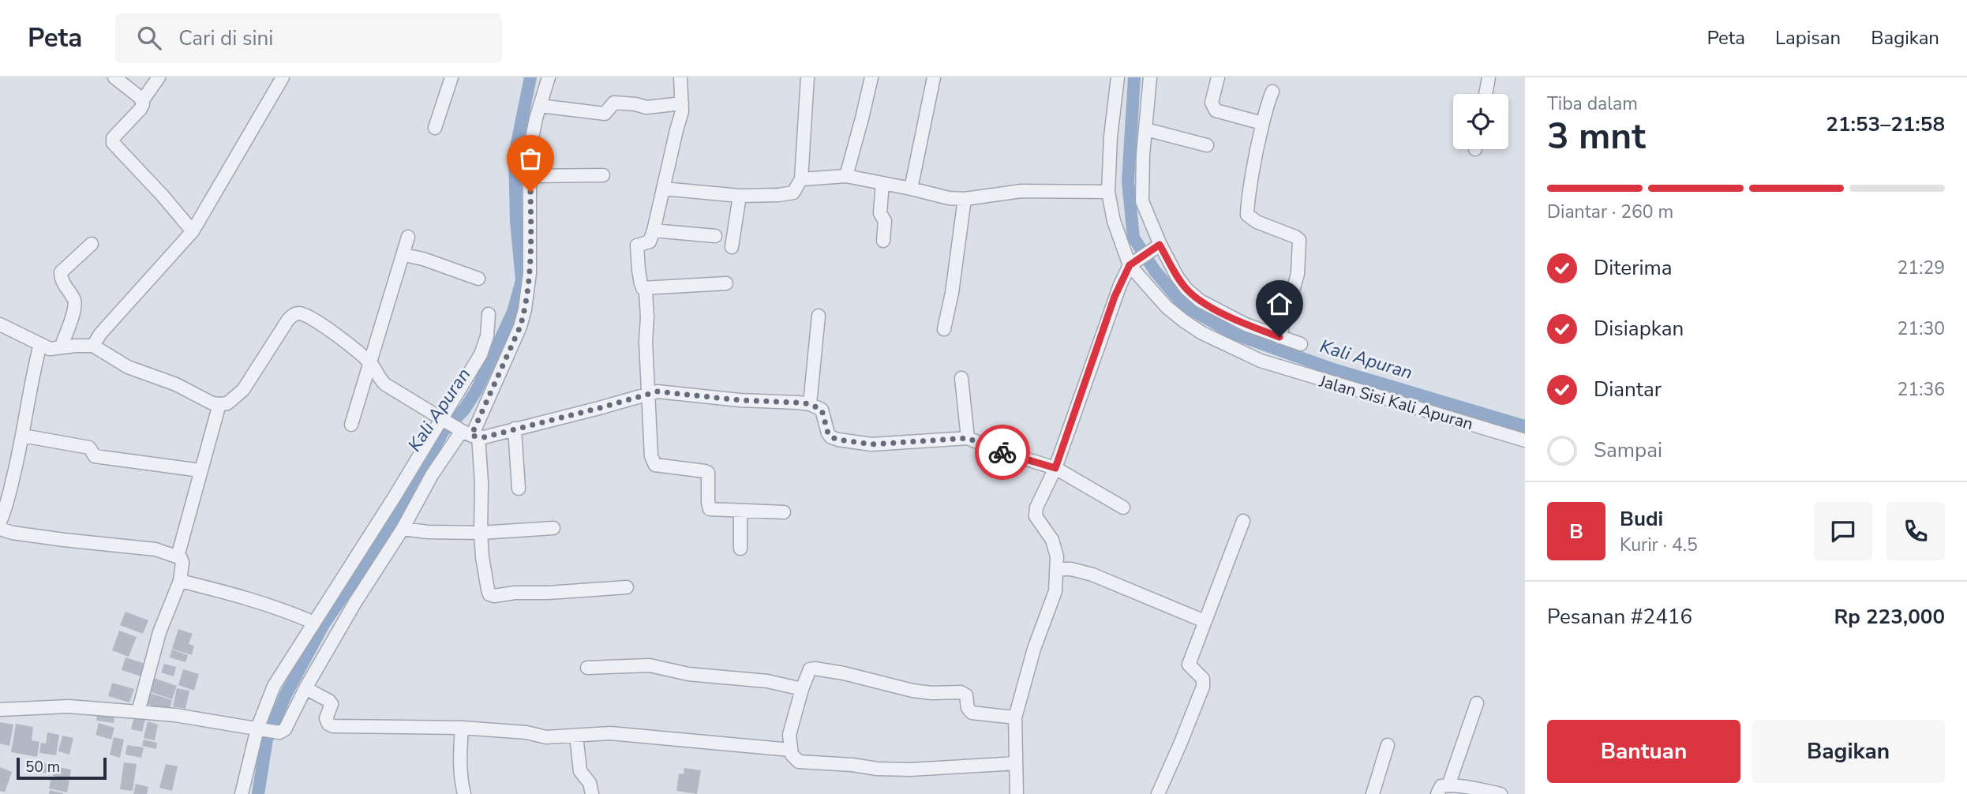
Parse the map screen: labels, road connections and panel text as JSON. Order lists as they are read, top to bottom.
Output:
{
  "streets": {
    "street": ["Jalan Sisi Kali Apuran"]
  },
  "water": ["Kali Apuran"],
  "scale_bar": "50 m",
  "page": {
    "header": "Peta",
    "search": "Cari di sini",
    "nav": ["Peta", "Lapisan", "Bagikan"],
    "heading": ["3 mnt", "Tiba dalam", "21:53–21:58"],
    "panel": [
      "Budi",
      "Kurir · 4.5",
      "Pesanan #2416",
      "Rp 223,000"
    ],
    "bar": "Diantar · 260 m",
    "list": [
      ["Diterima", "21:29"],
      ["Disiapkan", "21:30"],
      ["Diantar", "21:36"],
      "Sampai"
    ],
    "round": "B",
    "buttons": ["Bantuan", "Bagikan"],
    "scale": "50 m"
  }
}
